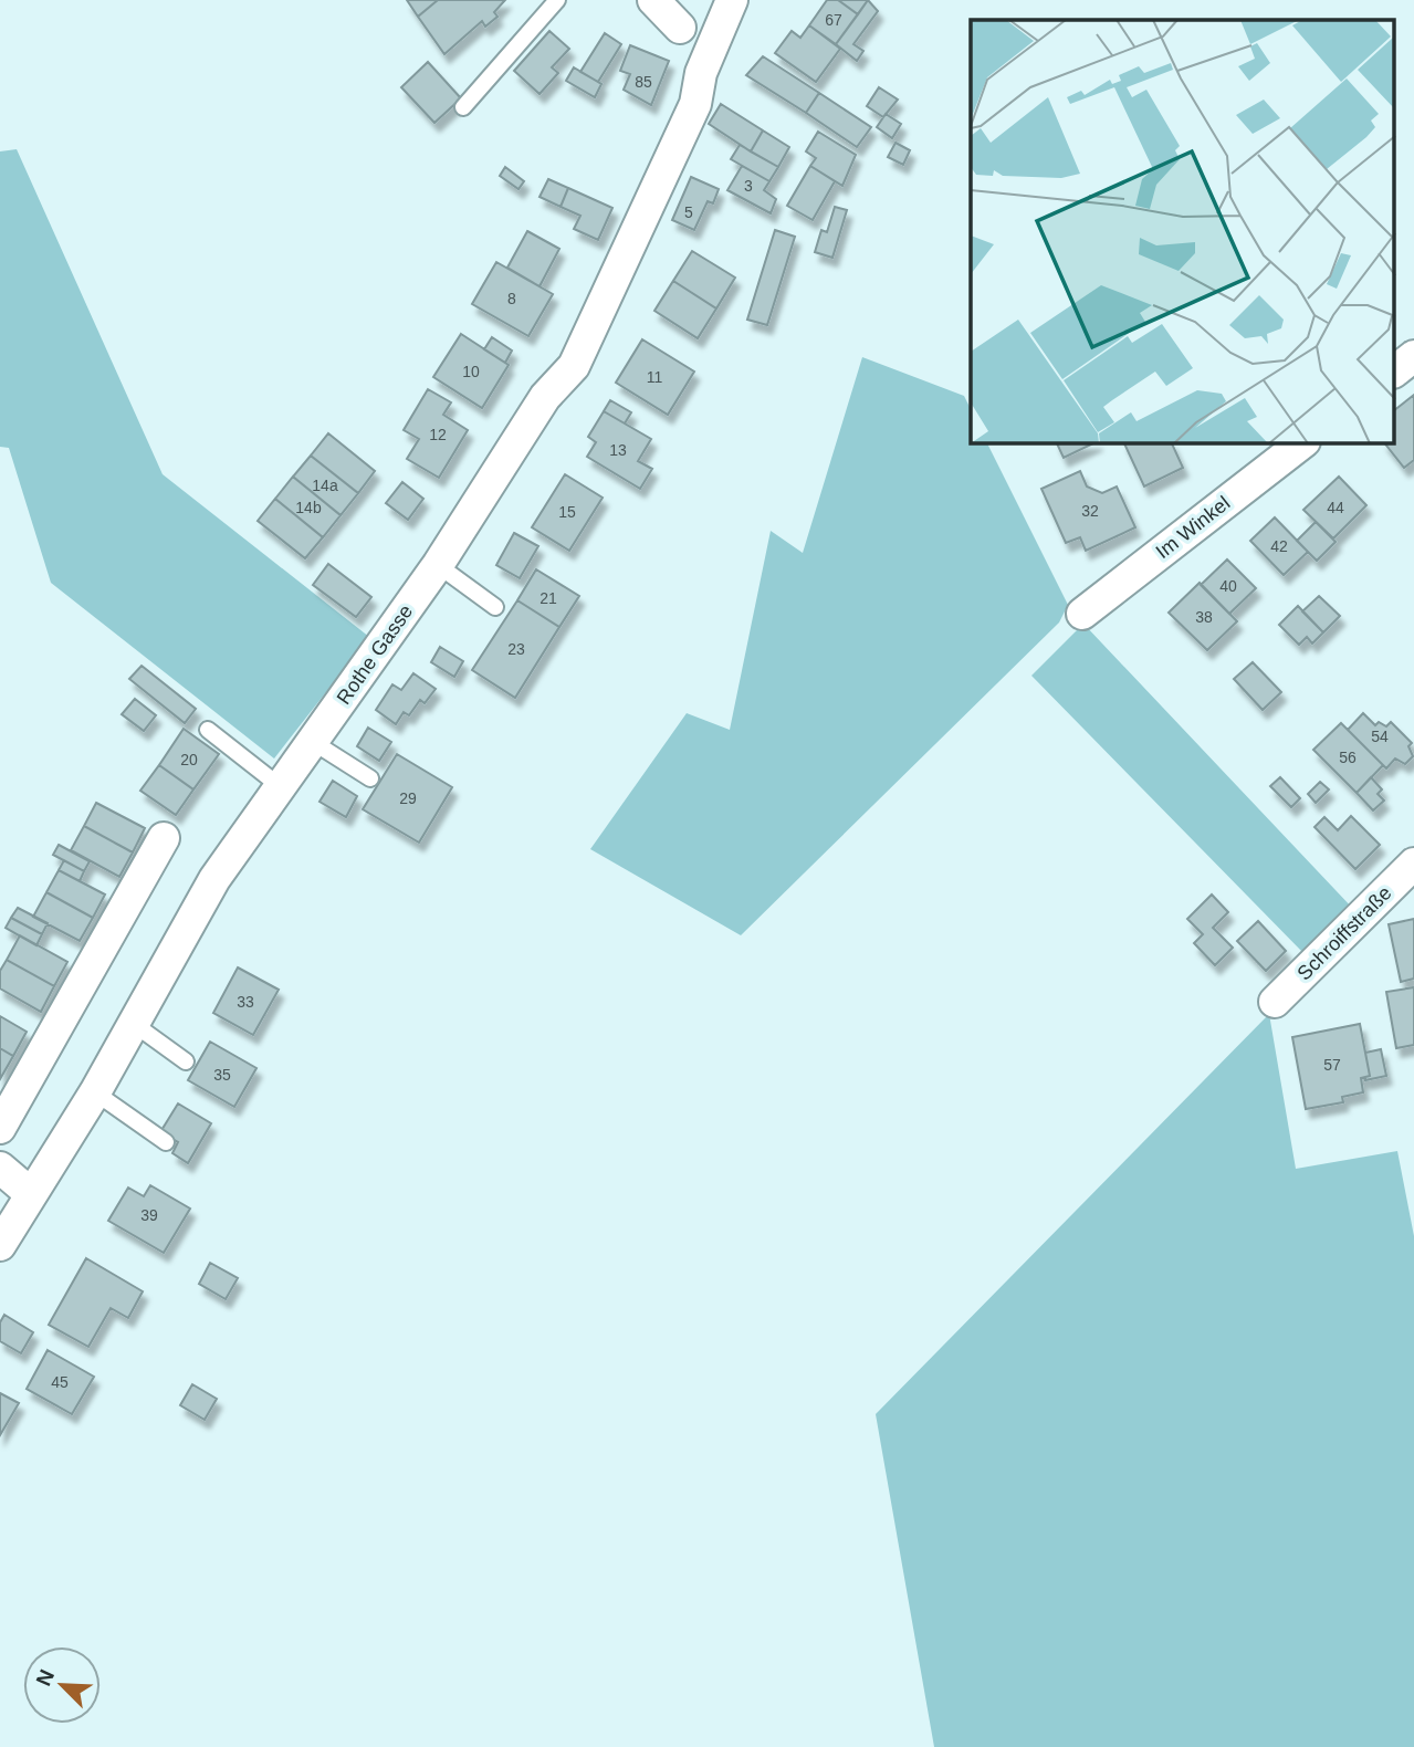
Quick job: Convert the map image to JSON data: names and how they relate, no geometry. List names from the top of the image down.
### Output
{
  "streets": {
    "street": ["Im Winkel", "Rothe Gasse", "Schroiffstraße"]
  },
  "house_numbers": [
    "67",
    "85",
    "3",
    "5",
    "8",
    "10",
    "11",
    "12",
    "13",
    "14a",
    "14b",
    "44",
    "32",
    "15",
    "42",
    "40",
    "21",
    "38",
    "23",
    "54",
    "56",
    "20",
    "29",
    "33",
    "57",
    "35",
    "39",
    "45"
  ],
  "north": "top left"
}
